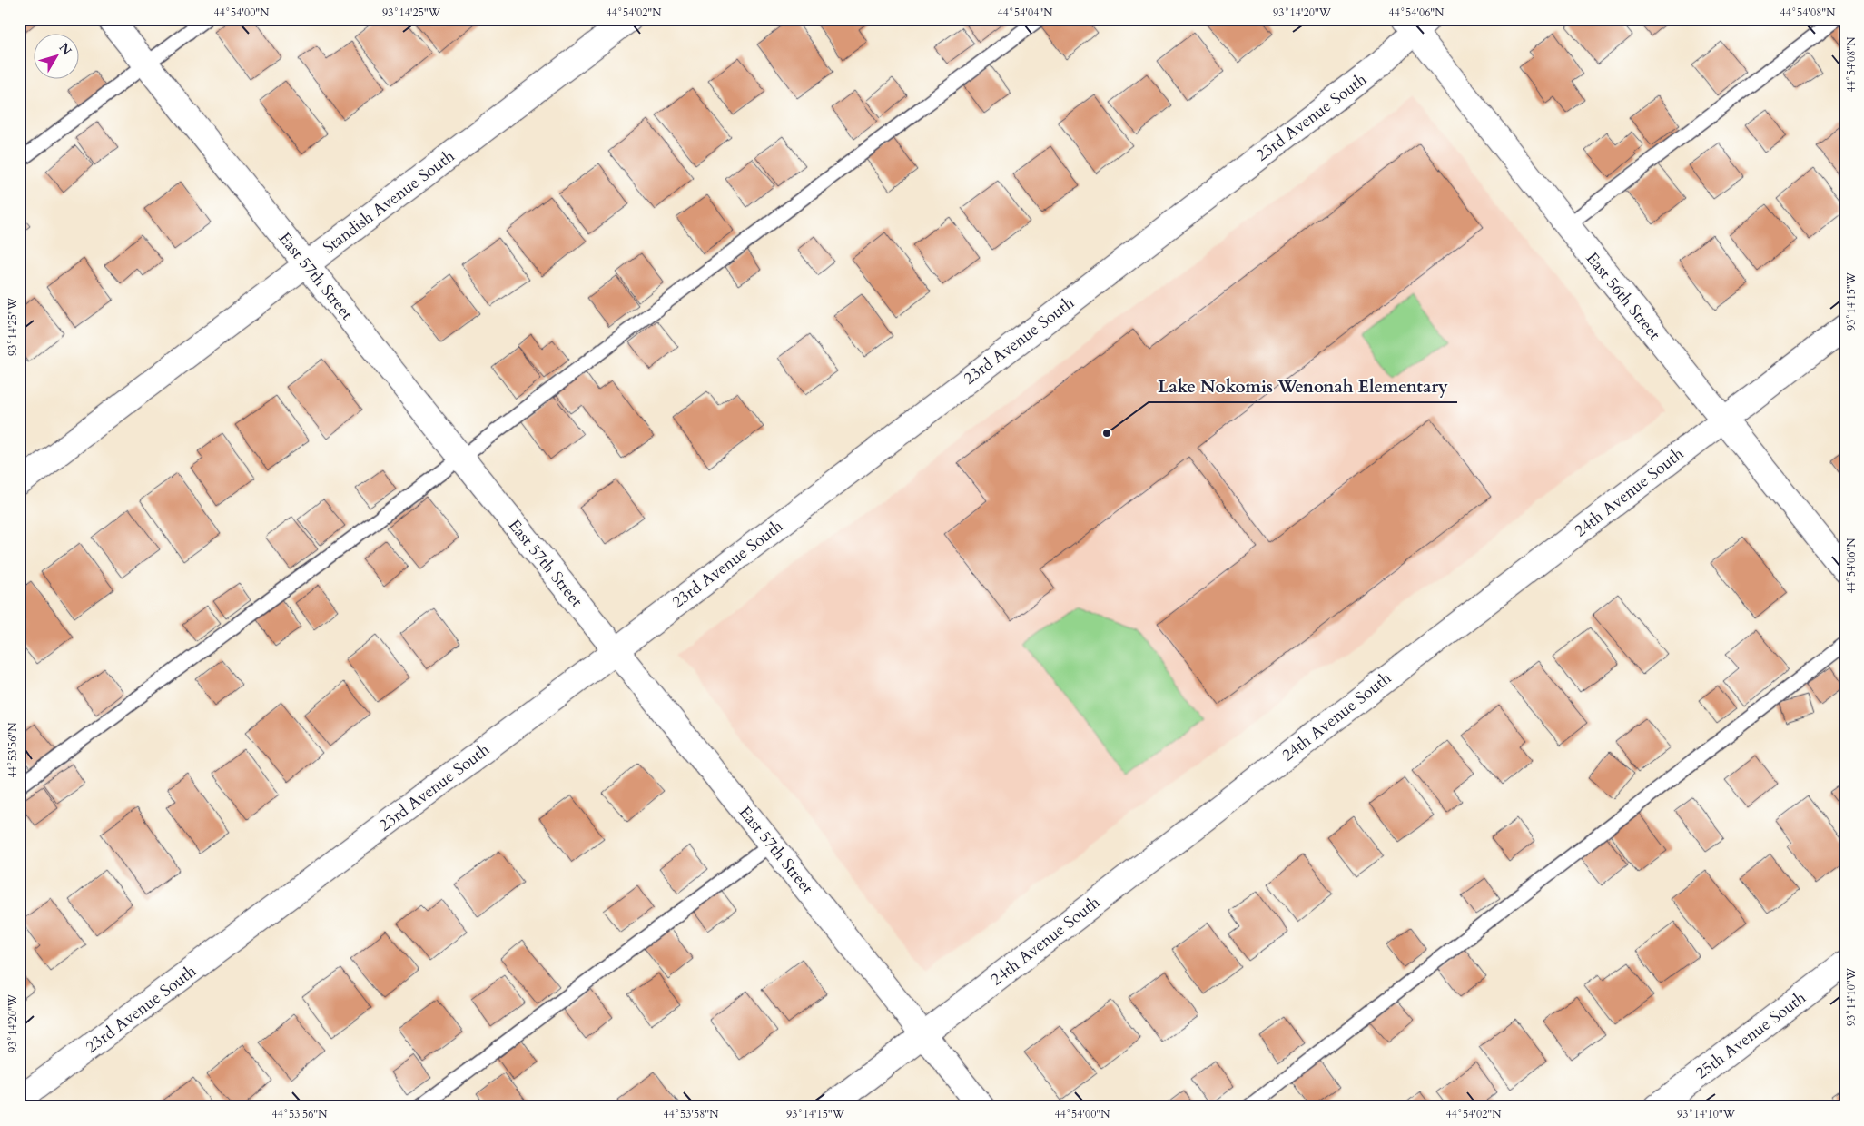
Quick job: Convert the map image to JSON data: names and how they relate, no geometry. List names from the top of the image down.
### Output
{
  "streets": {
    "street": [
      "23rd Avenue South",
      "Standish Avenue South",
      "East 57th Street",
      "East 56th Street",
      "24th Avenue South",
      "25th Avenue South"
    ]
  },
  "crossings": [
    ["23rd Avenue South", "East 57th Street"],
    ["23rd Avenue South", "East 56th Street"],
    ["Standish Avenue South", "East 57th Street"],
    ["East 57th Street", "24th Avenue South"],
    ["East 56th Street", "24th Avenue South"]
  ],
  "places": ["Lake Nokomis Wenonah Elementary"],
  "north": "top right",
  "coordinates": [
    "44°54'00\"N",
    "93°14'25\"W",
    "44°54'02\"N",
    "44°54'04\"N",
    "93°14'20\"W",
    "44°54'06\"N",
    "44°54'08\"N",
    "93°14'15\"W",
    "44°53'56\"N",
    "93°14'10\"W",
    "44°53'58\"N"
  ]
}
